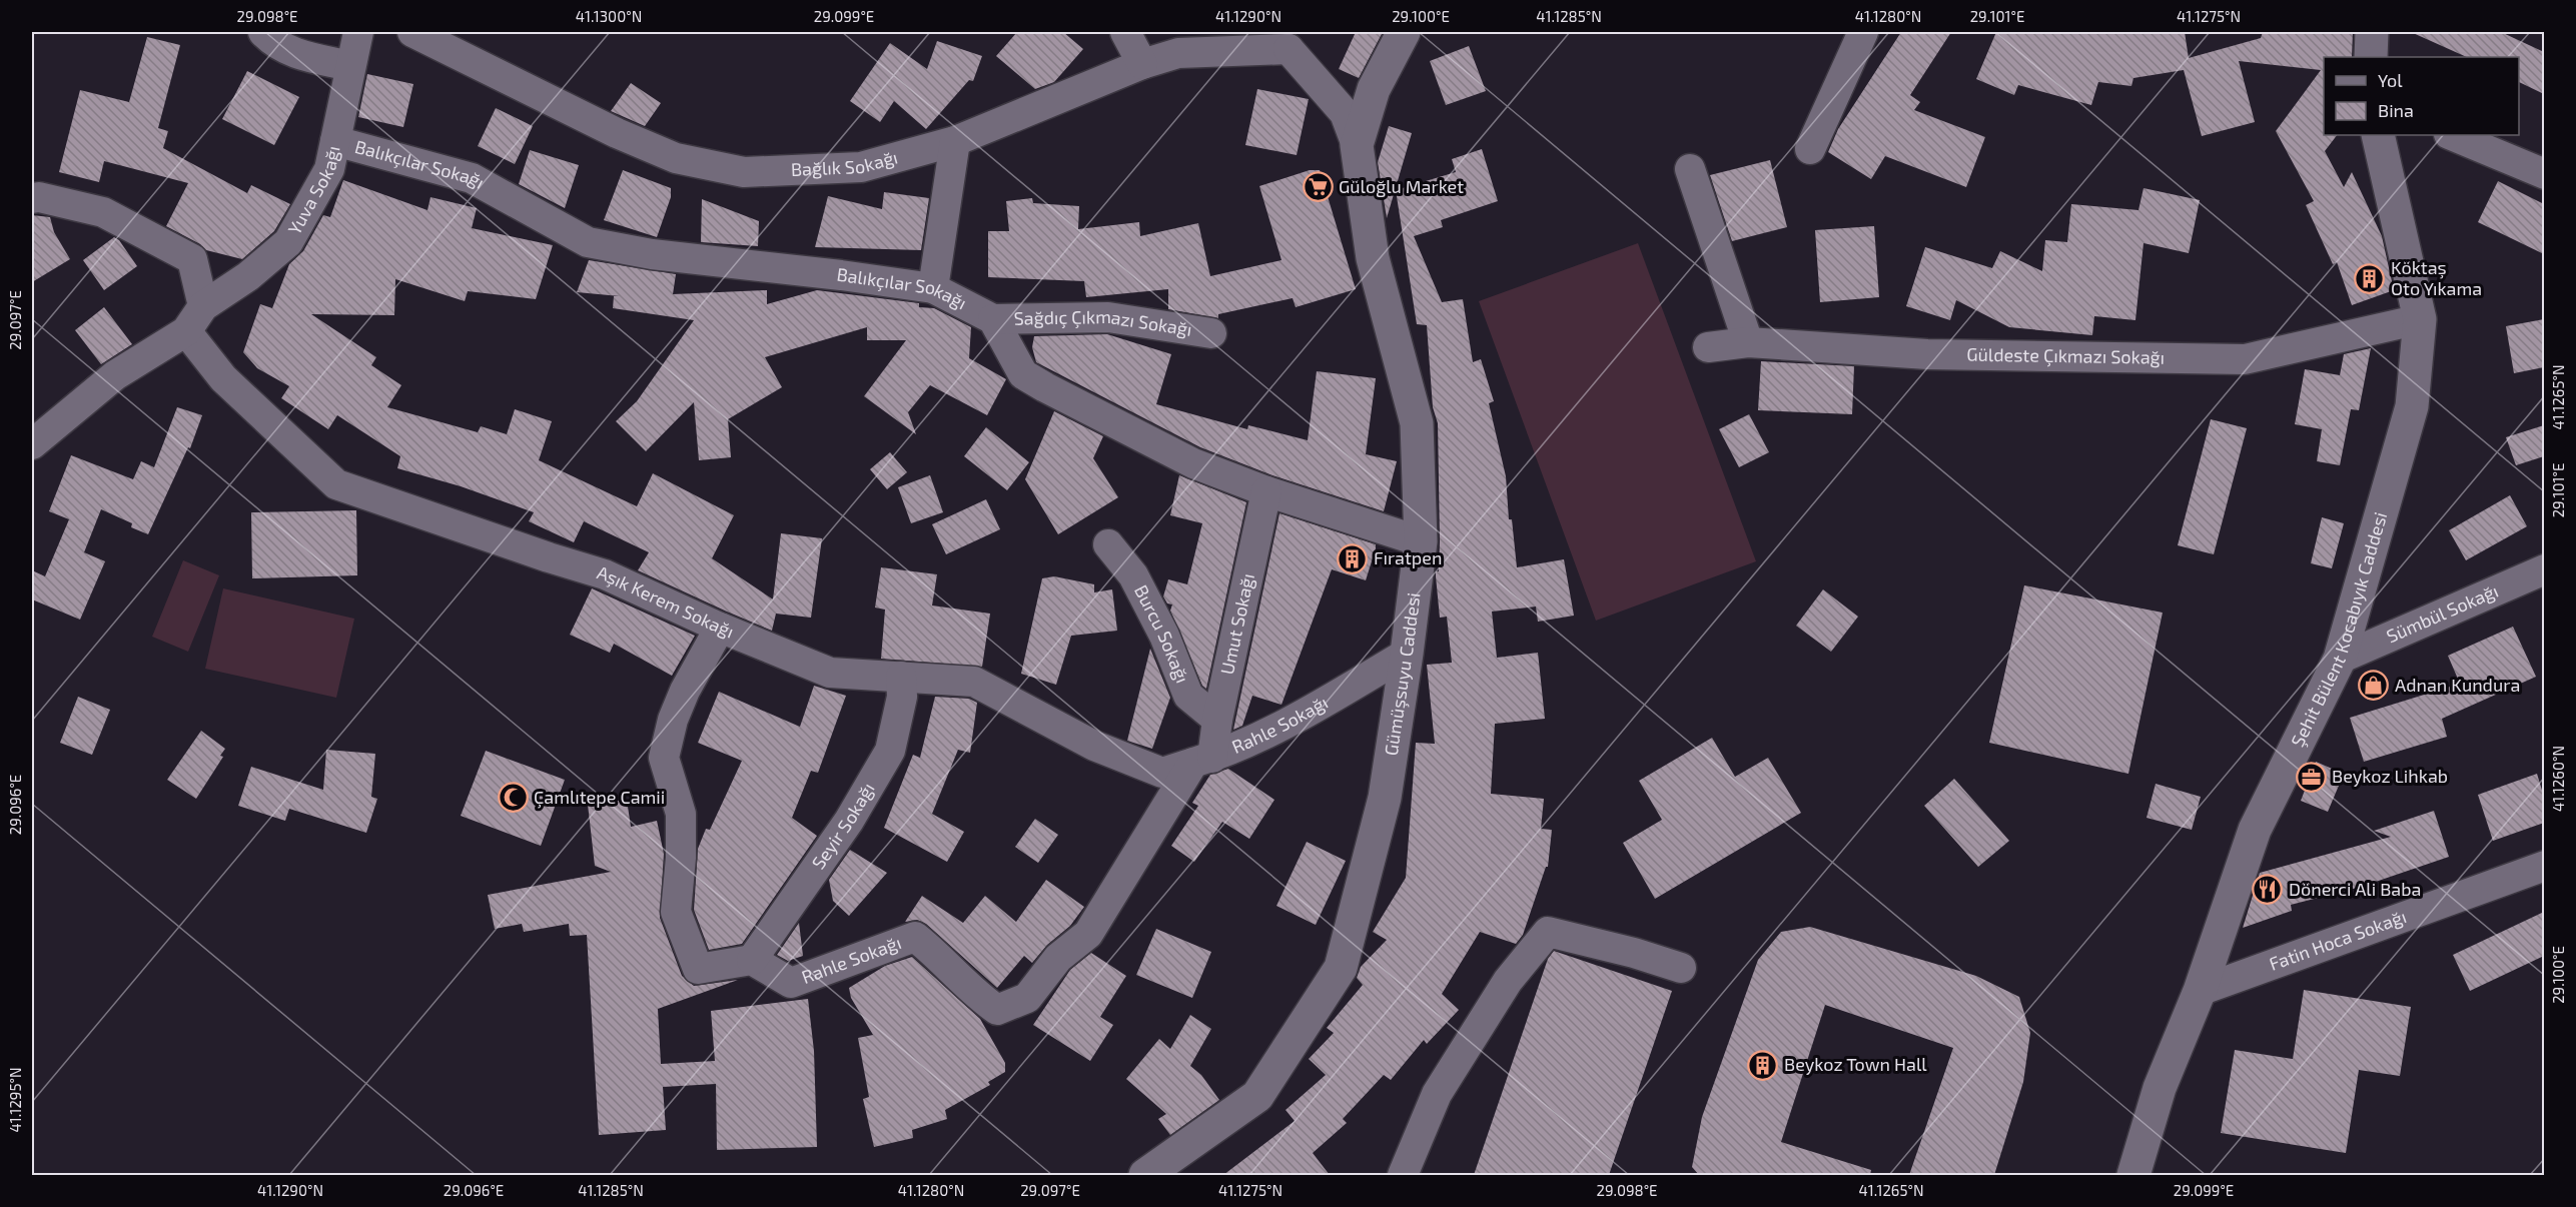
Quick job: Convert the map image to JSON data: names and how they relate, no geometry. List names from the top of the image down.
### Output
{
  "streets": {
    "street": [
      "Bağlık Sokağı",
      "Balıkçılar Sokağı",
      "Yuva Sokağı",
      "Sağdıç Çıkmazı Sokağı",
      "Güldeste Çıkmazı Sokağı",
      "Aşık Kerem Sokağı",
      "Sümbül Sokağı",
      "Umut Sokağı",
      "Şehit Bülent Kocabıyık Caddesi",
      "Burcu Sokağı",
      "Gümüşsuyu Caddesi",
      "Rahle Sokağı",
      "Seyir Sokağı",
      "Fatin Hoca Sokağı"
    ]
  },
  "crossings": [
    ["Balıkçılar Sokağı", "Yuva Sokağı"],
    ["Balıkçılar Sokağı", "Sağdıç Çıkmazı Sokağı"],
    ["Güldeste Çıkmazı Sokağı", "Şehit Bülent Kocabıyık Caddesi"],
    ["Aşık Kerem Sokağı", "Umut Sokağı"],
    ["Aşık Kerem Sokağı", "Rahle Sokağı"],
    ["Aşık Kerem Sokağı", "Seyir Sokağı"],
    ["Sümbül Sokağı", "Şehit Bülent Kocabıyık Caddesi"],
    ["Umut Sokağı", "Burcu Sokağı"],
    ["Umut Sokağı", "Rahle Sokağı"],
    ["Şehit Bülent Kocabıyık Caddesi", "Fatin Hoca Sokağı"],
    ["Gümüşsuyu Caddesi", "Rahle Sokağı"],
    ["Rahle Sokağı", "Seyir Sokağı"]
  ],
  "places": {
    "supermarket": ["Güloğlu Market"],
    "building": ["Köktaş Oto Yıkama", "Fıratpen", "Beykoz Town Hall"],
    "shop": ["Adnan Kundura"],
    "office": ["Beykoz Lihkab"],
    "mosque": ["Çamlıtepe Camii"],
    "restaurant": ["Dönerci Ali Baba"]
  },
  "legend": ["Yol", "Bina"],
  "coordinates": [
    "29.098°E",
    "41.1300°N",
    "29.099°E",
    "41.1290°N",
    "29.100°E",
    "41.1285°N",
    "41.1280°N",
    "29.101°E",
    "41.1275°N",
    "29.097°E",
    "41.1265°N",
    "41.1260°N",
    "29.096°E",
    "41.1295°N"
  ]
}
